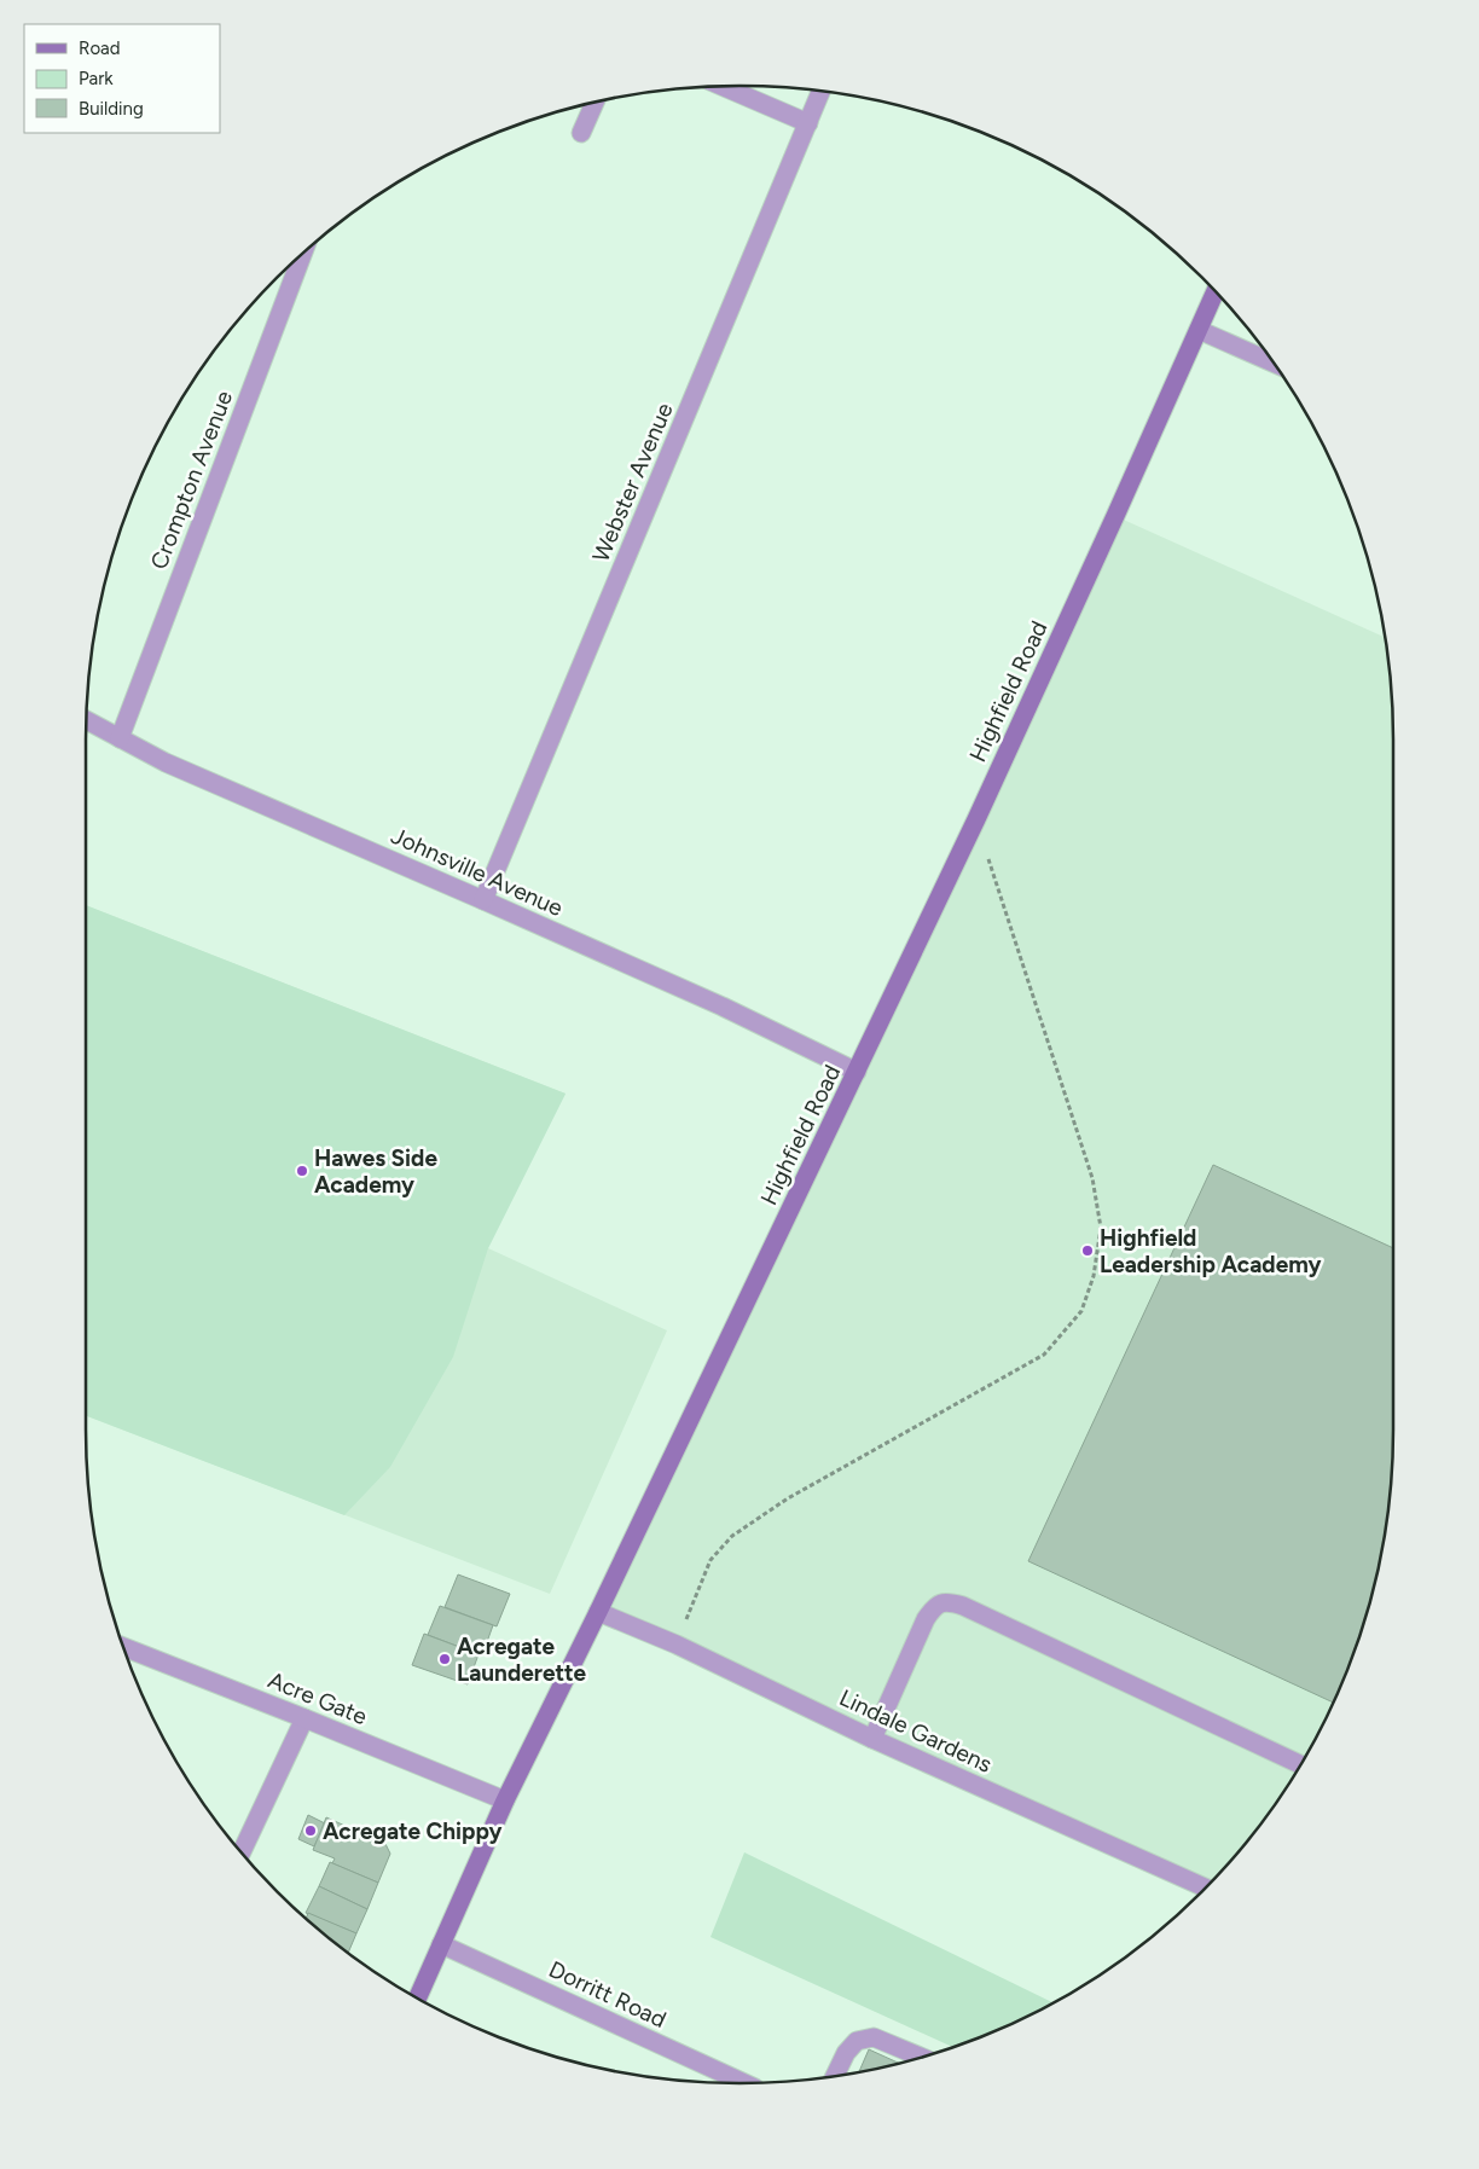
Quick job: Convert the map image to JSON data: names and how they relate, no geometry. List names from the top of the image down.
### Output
{
  "streets": {
    "street": [
      "Crompton Avenue",
      "Webster Avenue",
      "Highfield Road",
      "Johnsville Avenue",
      "Acre Gate",
      "Lindale Gardens",
      "Dorritt Road"
    ]
  },
  "crossings": [
    ["Crompton Avenue", "Johnsville Avenue"],
    ["Webster Avenue", "Johnsville Avenue"],
    ["Highfield Road", "Johnsville Avenue"],
    ["Highfield Road", "Acre Gate"],
    ["Highfield Road", "Lindale Gardens"],
    ["Highfield Road", "Dorritt Road"]
  ],
  "places": [
    "Hawes Side Academy",
    "Highfield Leadership Academy",
    "Acregate Launderette",
    "Acregate Chippy"
  ],
  "legend": ["Road", "Park", "Building"]
}
